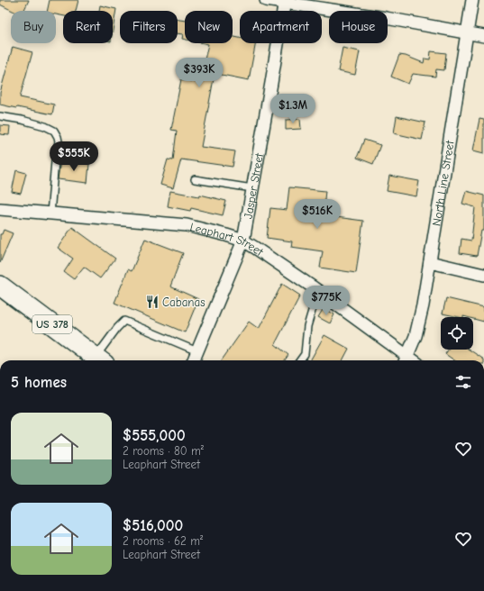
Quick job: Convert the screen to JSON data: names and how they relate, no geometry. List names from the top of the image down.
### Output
{
  "streets": {
    "main road": ["US 378"],
    "street": ["North Line Street", "Jasper Street", "Leaphart Street"]
  },
  "crossings": [
    ["North Line Street", "Leaphart Street"],
    ["Jasper Street", "Leaphart Street"]
  ],
  "places": {
    "restaurant": ["Cabanas"]
  },
  "page": {
    "chip": [
      "Buy",
      "Rent",
      "Filters",
      "New",
      "Apartment",
      "House"
    ],
    "price": [
      "$393K",
      "$1.3M",
      "$555K",
      "$516K",
      "$775K"
    ],
    "heading": "5 homes",
    "list": [
      {
        "name": "$555,000",
        "note": "2 rooms · 80 m² · Leaphart Street"
      },
      {
        "name": "$516,000",
        "note": "2 rooms · 62 m² · Leaphart Street"
      }
    ]
  }
}
